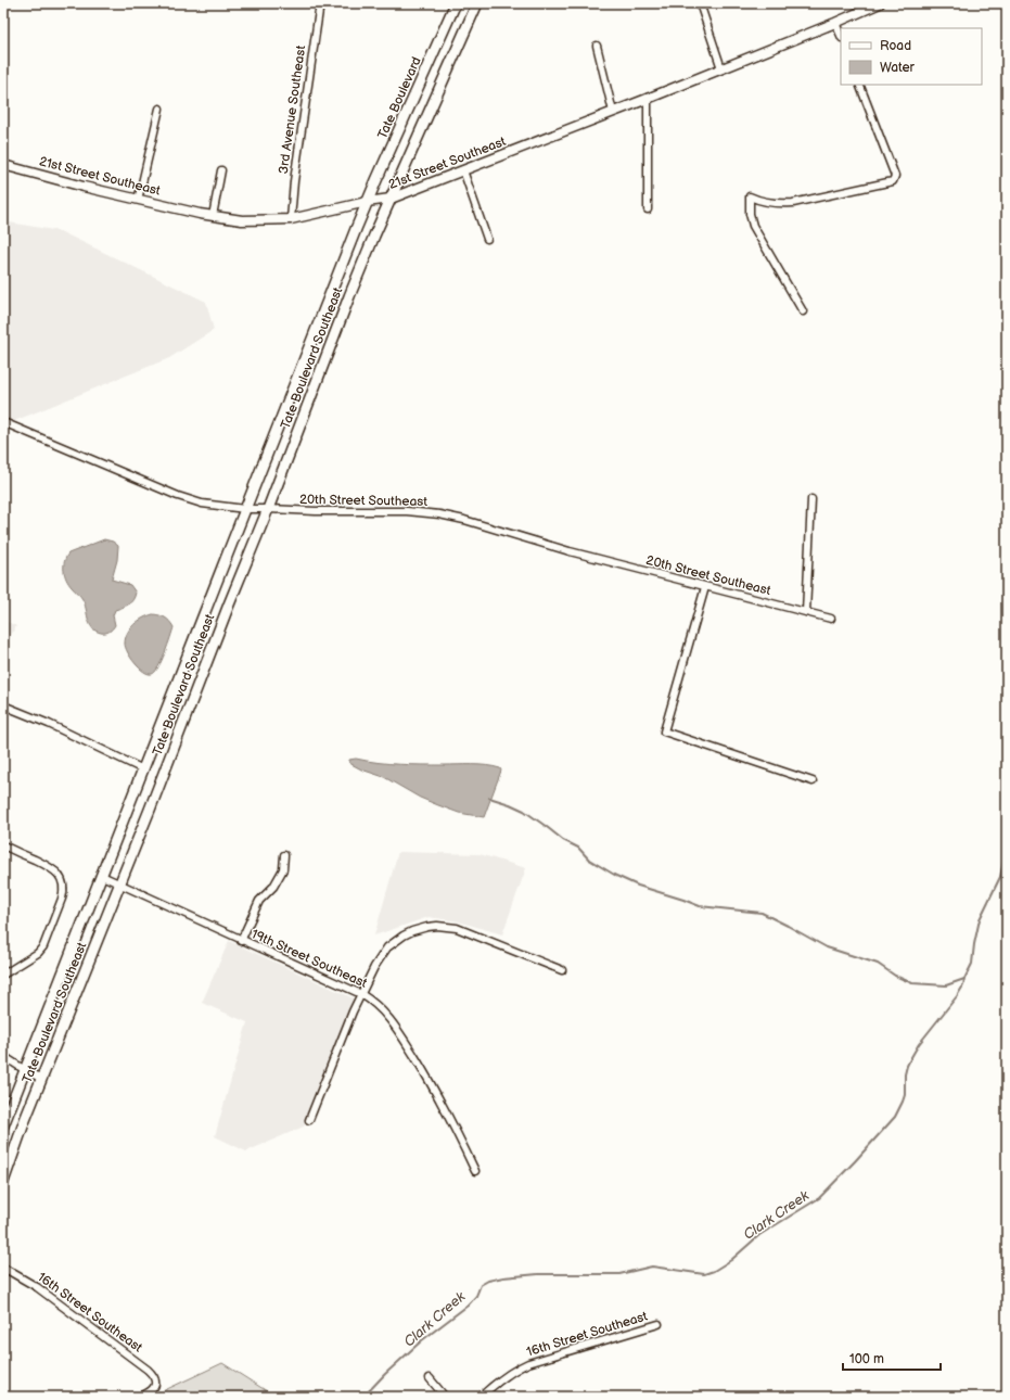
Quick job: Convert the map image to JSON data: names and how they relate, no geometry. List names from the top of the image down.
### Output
{
  "streets": {
    "main road": ["Tate Boulevard", "Tate Boulevard Southeast"],
    "street": [
      "3rd Avenue Southeast",
      "21st Street Southeast",
      "20th Street Southeast",
      "19th Street Southeast",
      "16th Street Southeast"
    ]
  },
  "crossings": [
    ["Tate Boulevard", "21st Street Southeast"],
    ["Tate Boulevard", "Tate Boulevard Southeast"],
    ["3rd Avenue Southeast", "21st Street Southeast"],
    ["21st Street Southeast", "Tate Boulevard Southeast"],
    ["Tate Boulevard Southeast", "20th Street Southeast"],
    ["Tate Boulevard Southeast", "19th Street Southeast"]
  ],
  "water": ["Clark Creek"],
  "legend": ["Road", "Water"],
  "scale_bar": "100 m"
}
